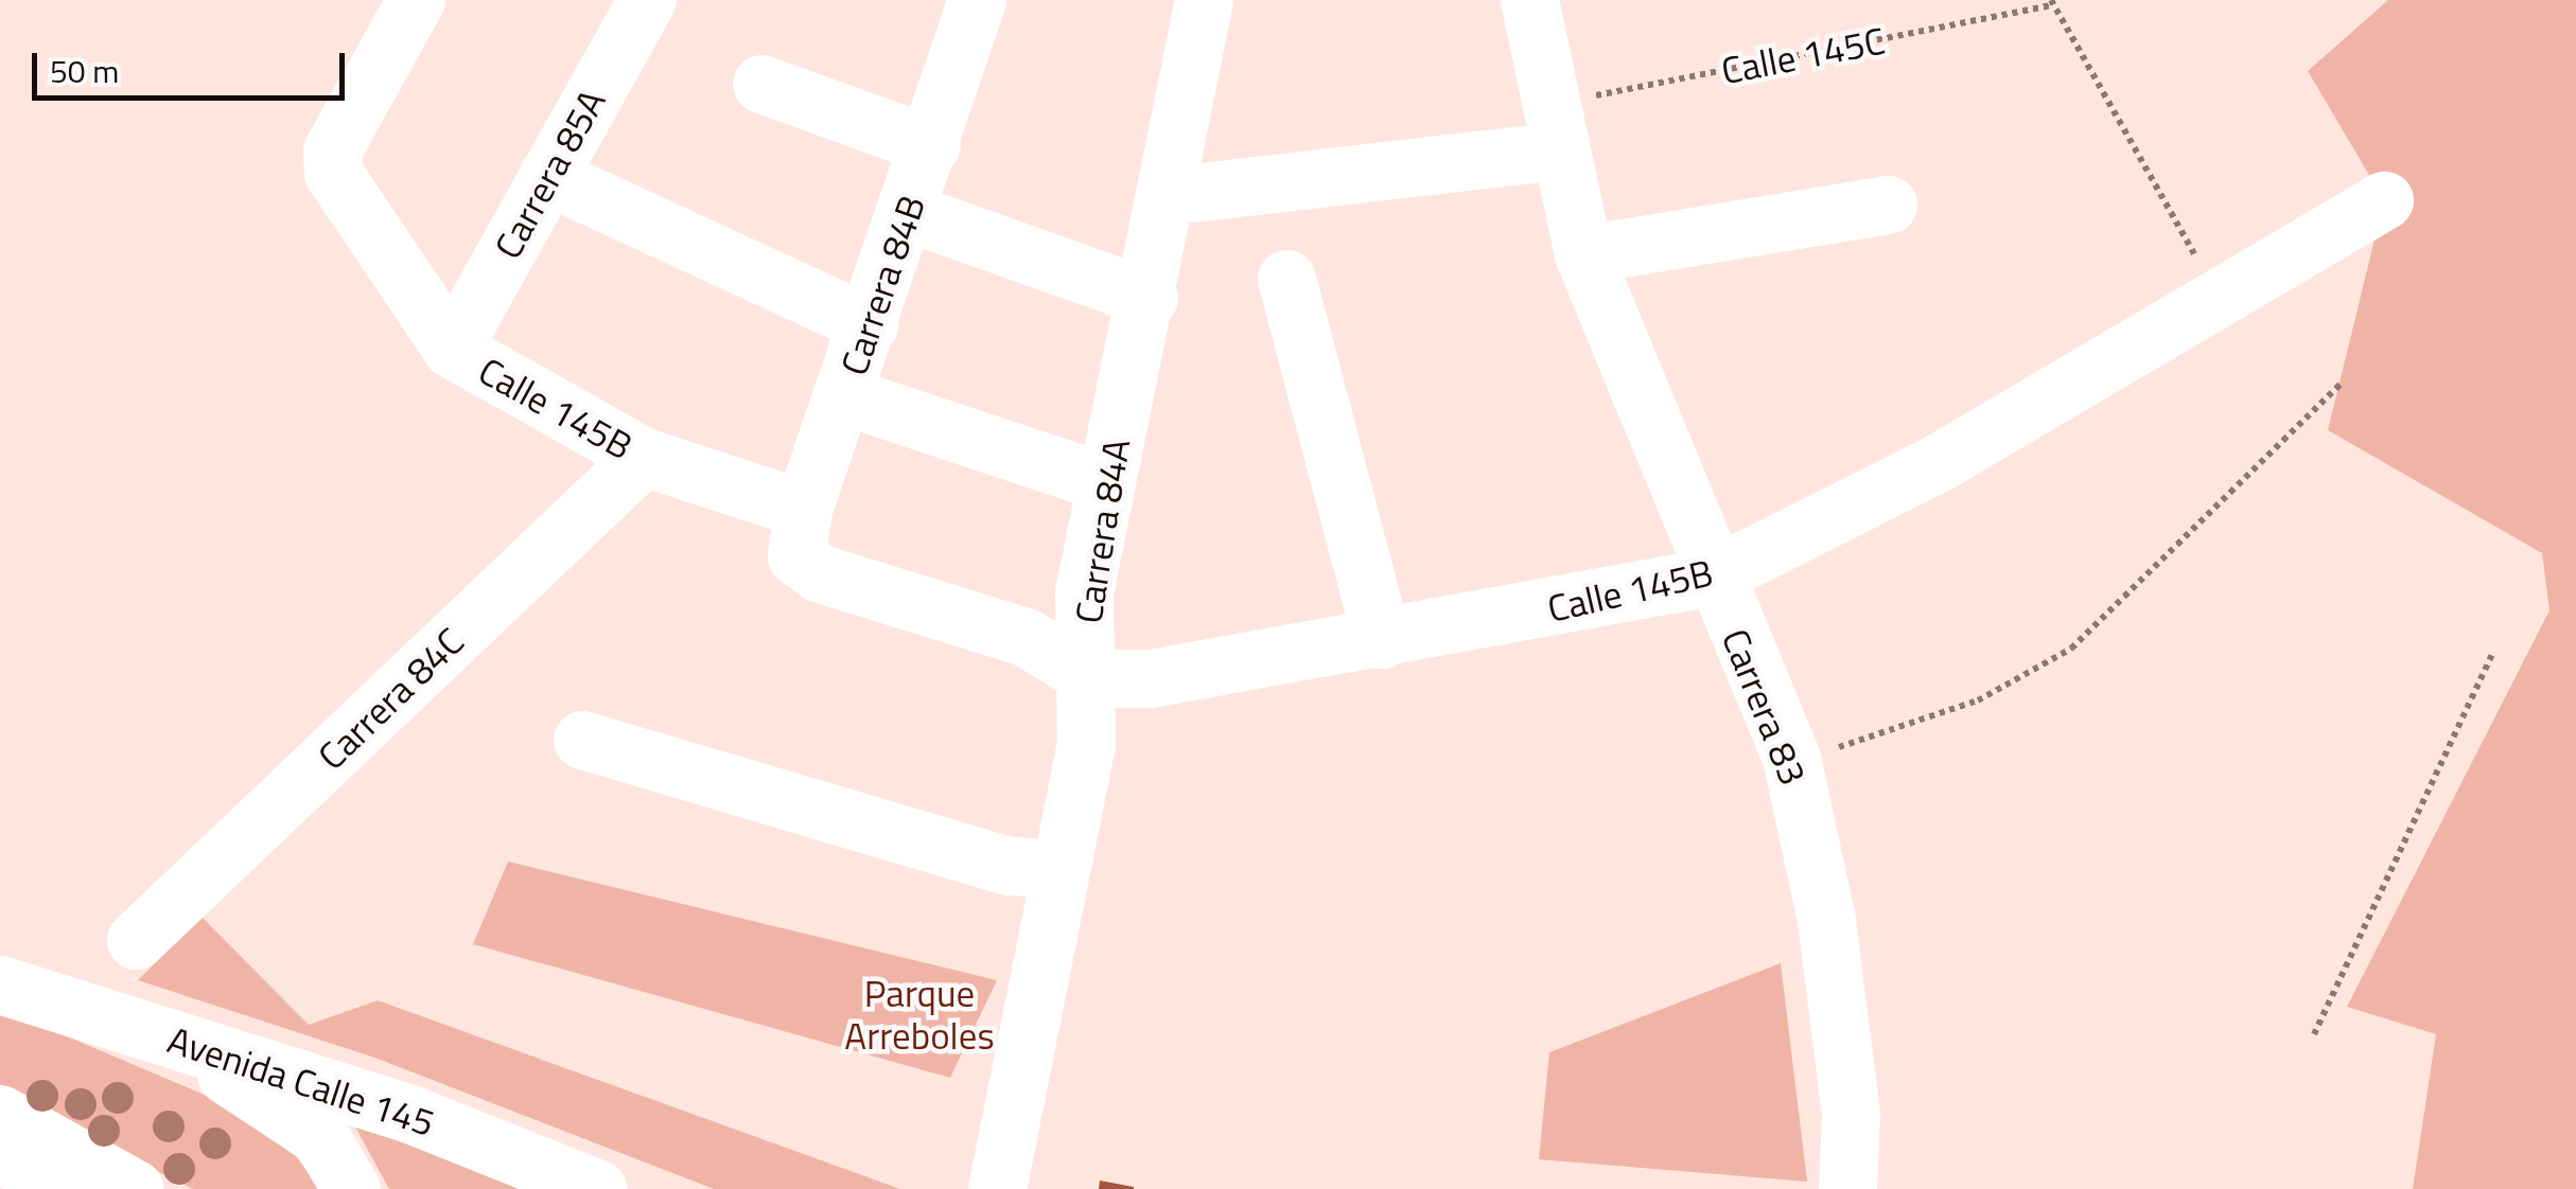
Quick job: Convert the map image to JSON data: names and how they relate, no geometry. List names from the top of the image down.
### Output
{
  "streets": {
    "street": [
      "Carrera 85A",
      "Carrera 84B",
      "Calle 145B",
      "Carrera 84A",
      "Carrera 84C",
      "Carrera 83",
      "Avenida Calle 145"
    ],
    "path": ["Calle 145C"]
  },
  "crossings": [
    ["Calle 145C", "Carrera 83"],
    ["Carrera 85A", "Calle 145B"],
    ["Carrera 84B", "Calle 145B"],
    ["Calle 145B", "Carrera 84A"],
    ["Calle 145B", "Carrera 84C"],
    ["Calle 145B", "Carrera 83"]
  ],
  "parks": ["Parque Arreboles"],
  "scale_bar": "50 m"
}
